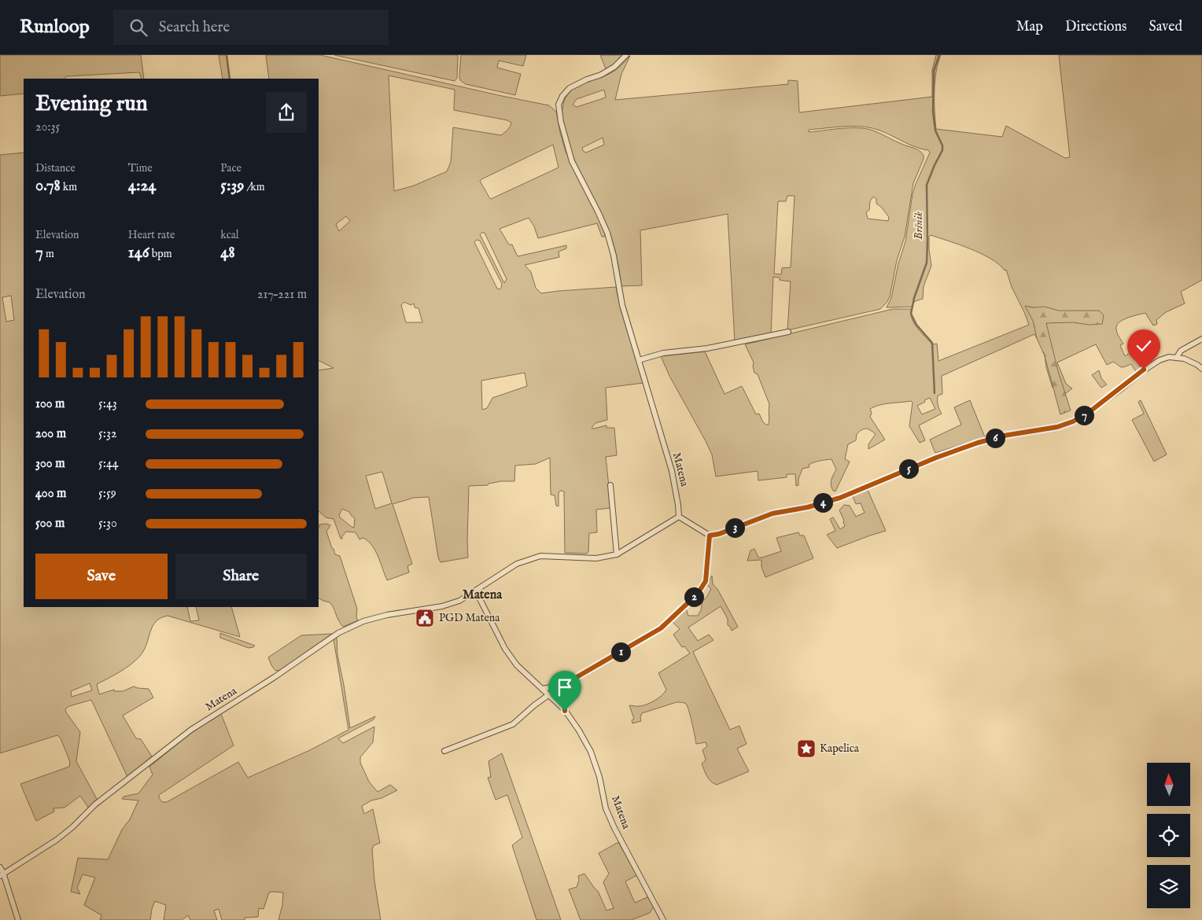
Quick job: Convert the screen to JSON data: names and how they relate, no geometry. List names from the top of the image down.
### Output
{
  "streets": {
    "street": ["Matena"]
  },
  "districts": ["Matena"],
  "water": ["Bršnik"],
  "places": {
    "public building": ["PGD Matena"],
    "place": ["Kapelica"]
  },
  "north": "top",
  "page": {
    "header": "Runloop",
    "search": "Search here",
    "nav": ["Map", "Directions", "Saved"],
    "heading": ["Evening run", "20:35"],
    "stats": [
      ["Distance", "0.78 km"],
      ["Time", "4:24"],
      ["Pace", "5:39 /km"],
      ["Elevation", "7 m"],
      ["Heart rate", "146 bpm"],
      ["kcal", "48"]
    ],
    "chart": ["Elevation", "217–221 m"],
    "list": [
      {
        "name": "100 m",
        "note": "5:43"
      },
      {
        "name": "200 m",
        "note": "5:32"
      },
      {
        "name": "300 m",
        "note": "5:44"
      },
      {
        "name": "400 m",
        "note": "5:59"
      },
      {
        "name": "500 m",
        "note": "5:30"
      }
    ],
    "pins": [
      "7",
      "6",
      "5",
      "4",
      "3",
      "2",
      "1"
    ],
    "buttons": ["Save", "Share"]
  }
}
